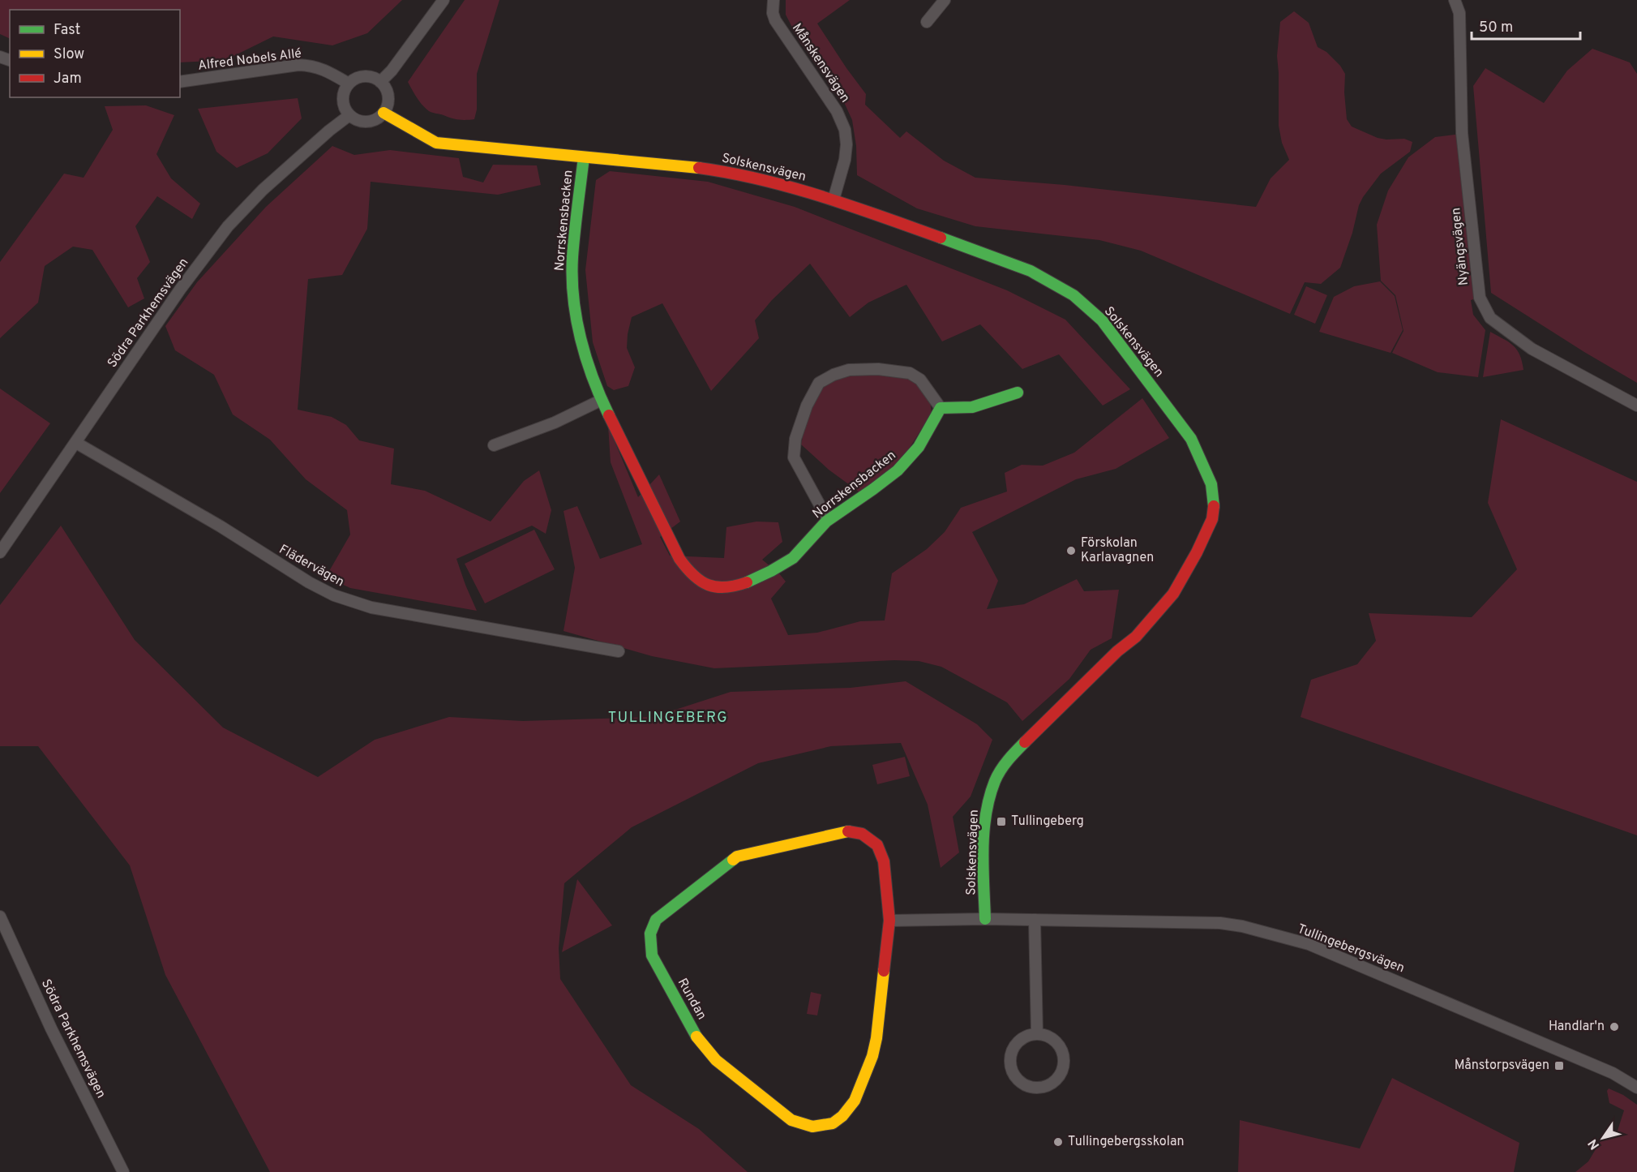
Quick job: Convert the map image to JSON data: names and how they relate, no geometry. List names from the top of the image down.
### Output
{
  "streets": {
    "street": [
      "Alfred Nobels Allé",
      "Månskensvägen",
      "Solskensvägen",
      "Norrskensbacken",
      "Nyängsvägen",
      "Södra Parkhemsvägen",
      "Flädervägen",
      "Tullingebergsvägen",
      "Rundan"
    ]
  },
  "crossings": [
    ["Alfred Nobels Allé", "Solskensvägen"],
    ["Alfred Nobels Allé", "Södra Parkhemsvägen"],
    ["Månskensvägen", "Solskensvägen"],
    ["Solskensvägen", "Norrskensbacken"],
    ["Solskensvägen", "Södra Parkhemsvägen"],
    ["Solskensvägen", "Tullingebergsvägen"],
    ["Södra Parkhemsvägen", "Flädervägen"],
    ["Tullingebergsvägen", "Rundan"]
  ],
  "districts": ["TULLINGEBERG"],
  "places": {
    "other": ["Förskolan Karlavagnen", "Handlar'n", "Tullingebergsskolan"],
    "transit": ["Tullingeberg", "Månstorpsvägen"]
  },
  "legend": ["Fast", "Slow", "Jam"],
  "scale_bar": "50 m",
  "north": "bottom left"
}
